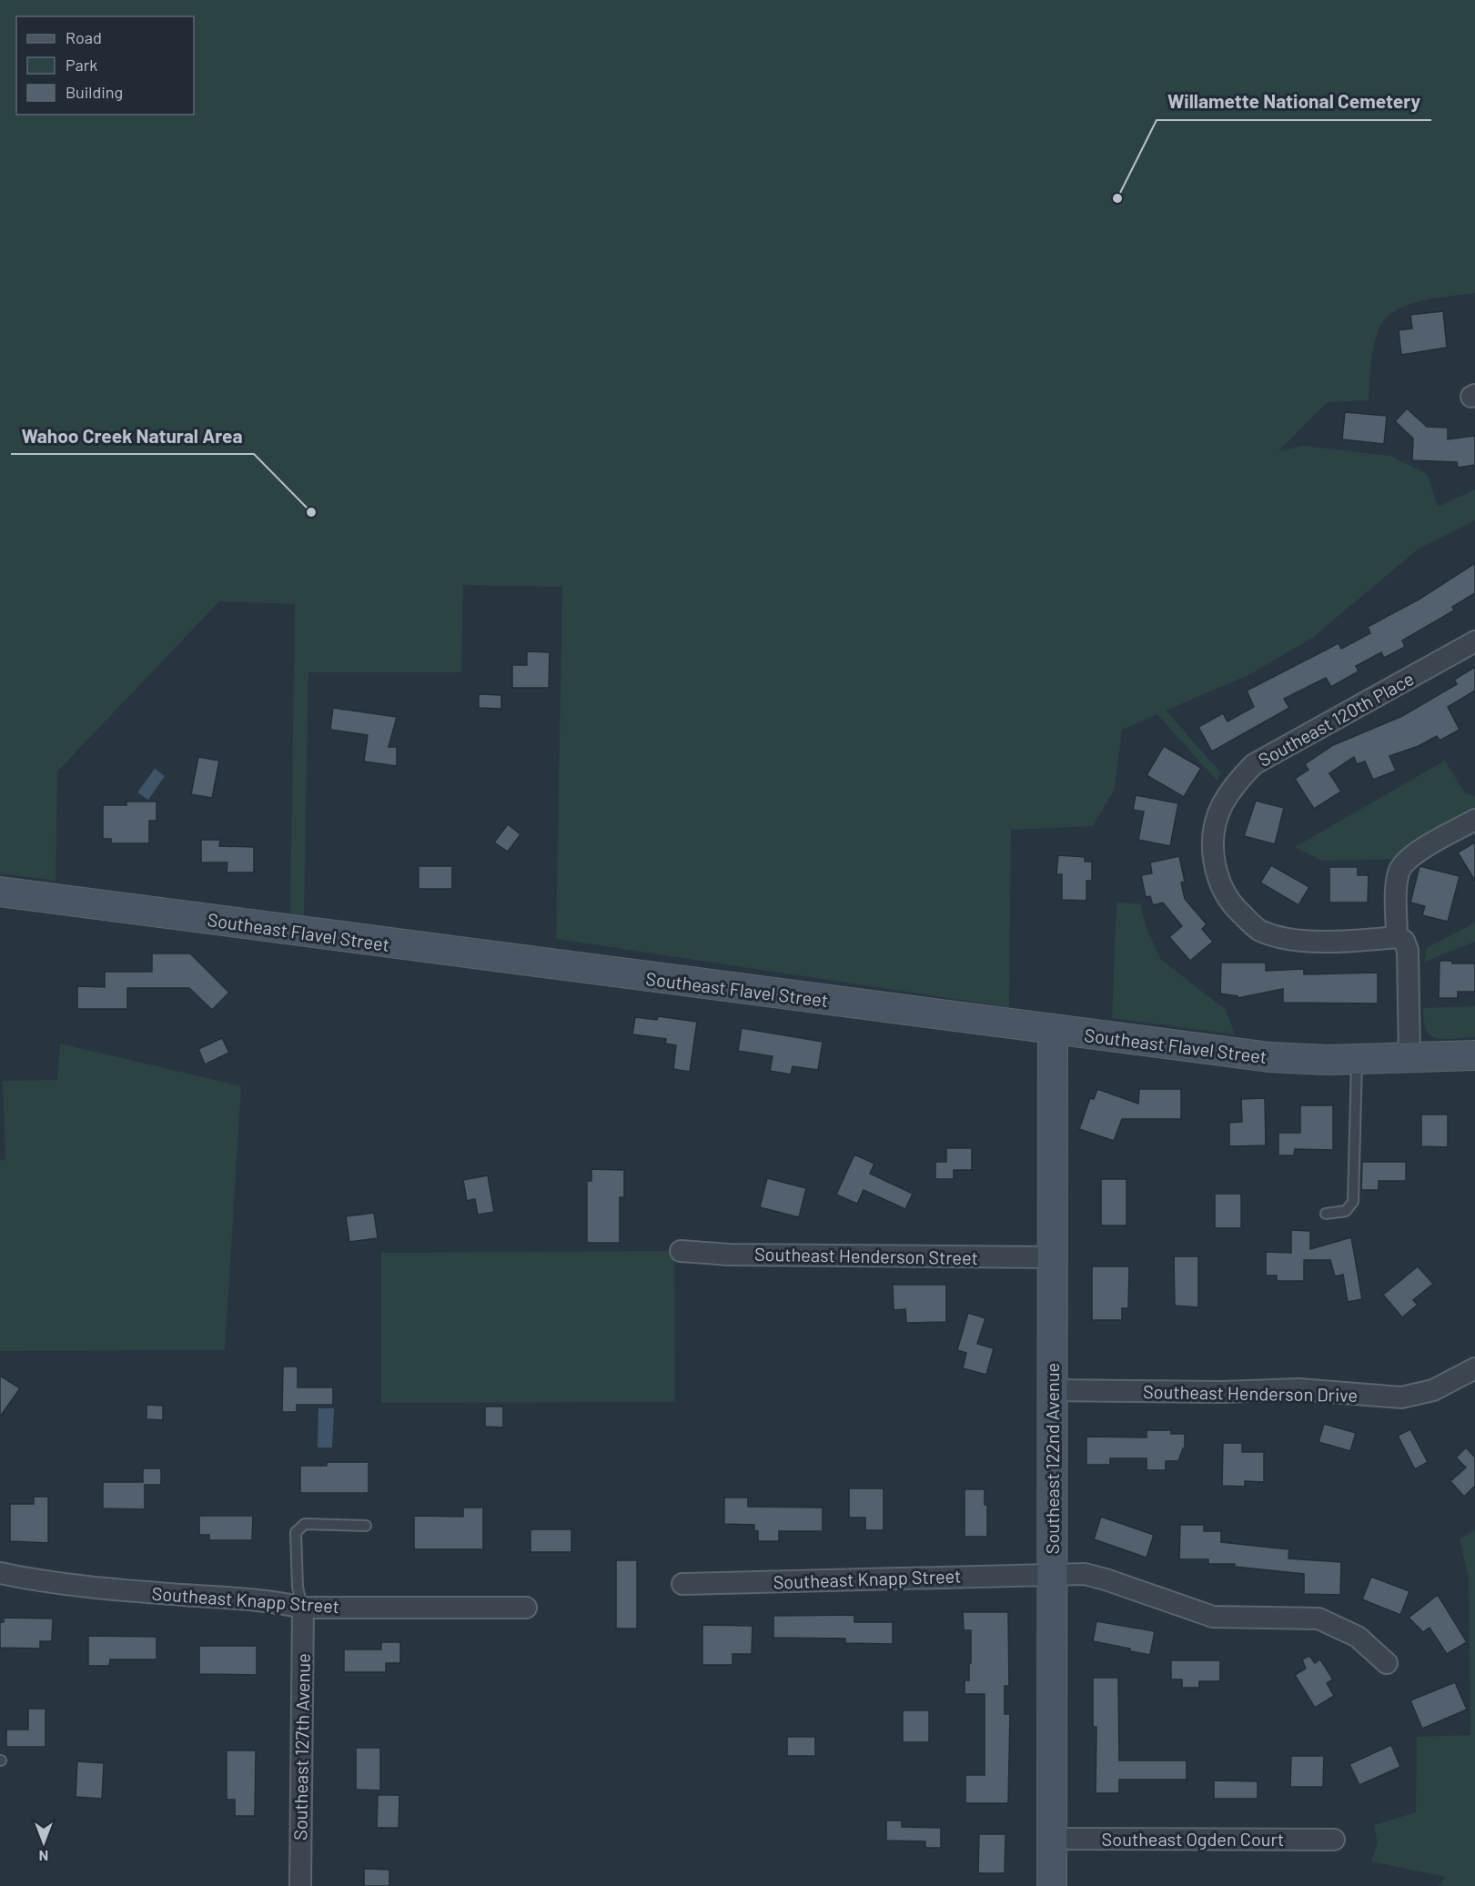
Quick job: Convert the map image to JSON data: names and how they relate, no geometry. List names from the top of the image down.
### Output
{
  "streets": {
    "street": [
      "Southeast 120th Place",
      "Southeast Flavel Street",
      "Southeast Henderson Street",
      "Southeast Henderson Drive",
      "Southeast 122nd Avenue",
      "Southeast Knapp Street",
      "Southeast 127th Avenue",
      "Southeast Ogden Court"
    ]
  },
  "crossings": [
    ["Southeast Flavel Street", "Southeast 122nd Avenue"],
    ["Southeast Henderson Street", "Southeast 122nd Avenue"],
    ["Southeast Henderson Drive", "Southeast 122nd Avenue"],
    ["Southeast 122nd Avenue", "Southeast Knapp Street"],
    ["Southeast 122nd Avenue", "Southeast Ogden Court"],
    ["Southeast Knapp Street", "Southeast 127th Avenue"]
  ],
  "places": ["Willamette National Cemetery", "Wahoo Creek Natural Area"],
  "legend": ["Road", "Park", "Building"],
  "north": "bottom"
}
